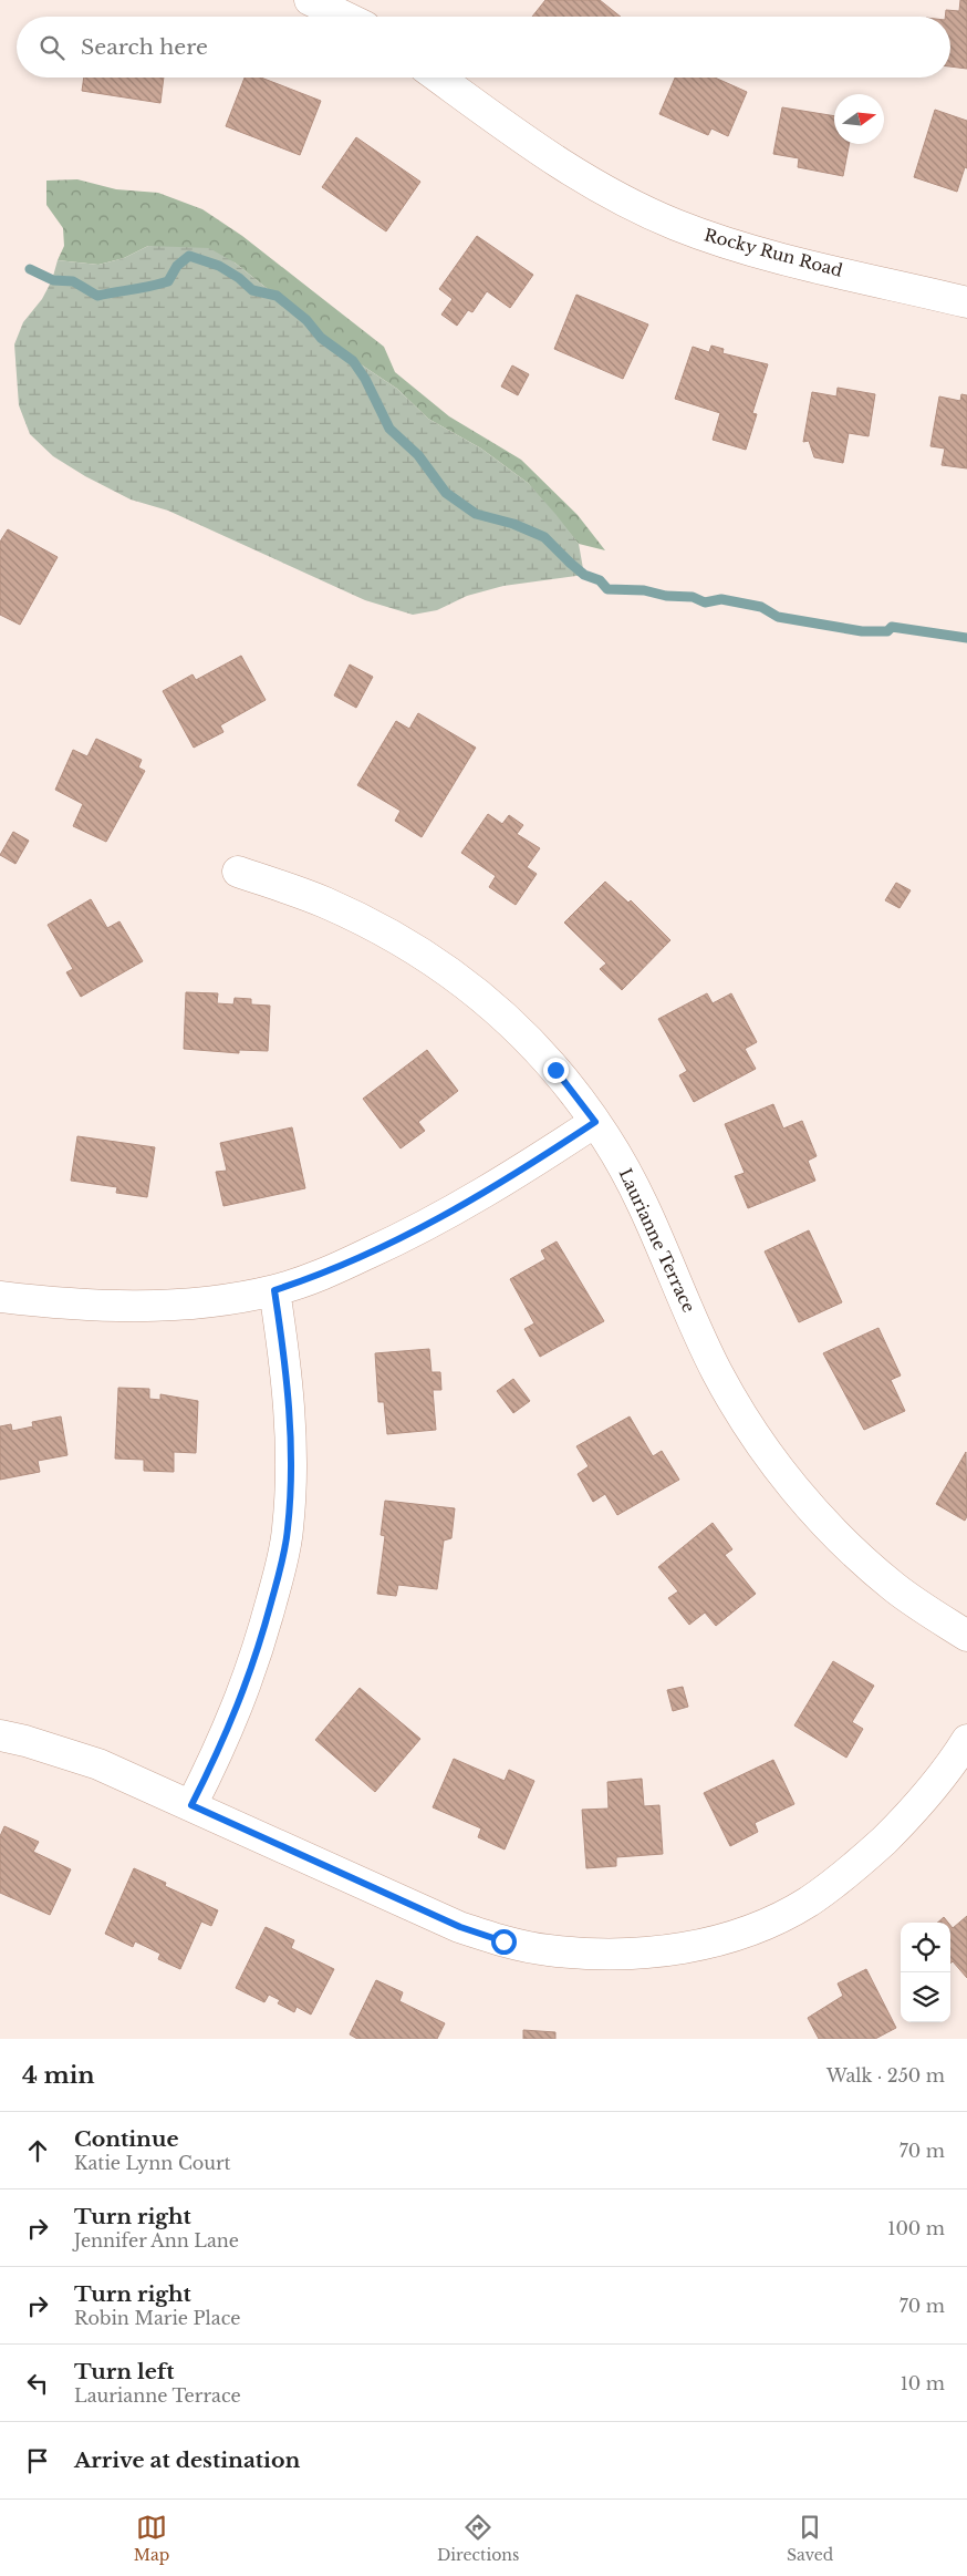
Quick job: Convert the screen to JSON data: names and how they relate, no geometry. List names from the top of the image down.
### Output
{
  "streets": {
    "street": ["Rocky Run Road", "Laurianne Terrace"]
  },
  "north": "right",
  "page": {
    "search": "Search here",
    "heading": ["4 min", "Walk · 250 m"],
    "list": [
      ["Continue", "Katie Lynn Court", "70 m"],
      ["Turn right", "Jennifer Ann Lane", "100 m"],
      ["Turn right", "Robin Marie Place", "70 m"],
      ["Turn left", "Laurianne Terrace", "10 m"],
      "Arrive at destination"
    ],
    "nav": ["Map", "Directions", "Saved"]
  }
}
